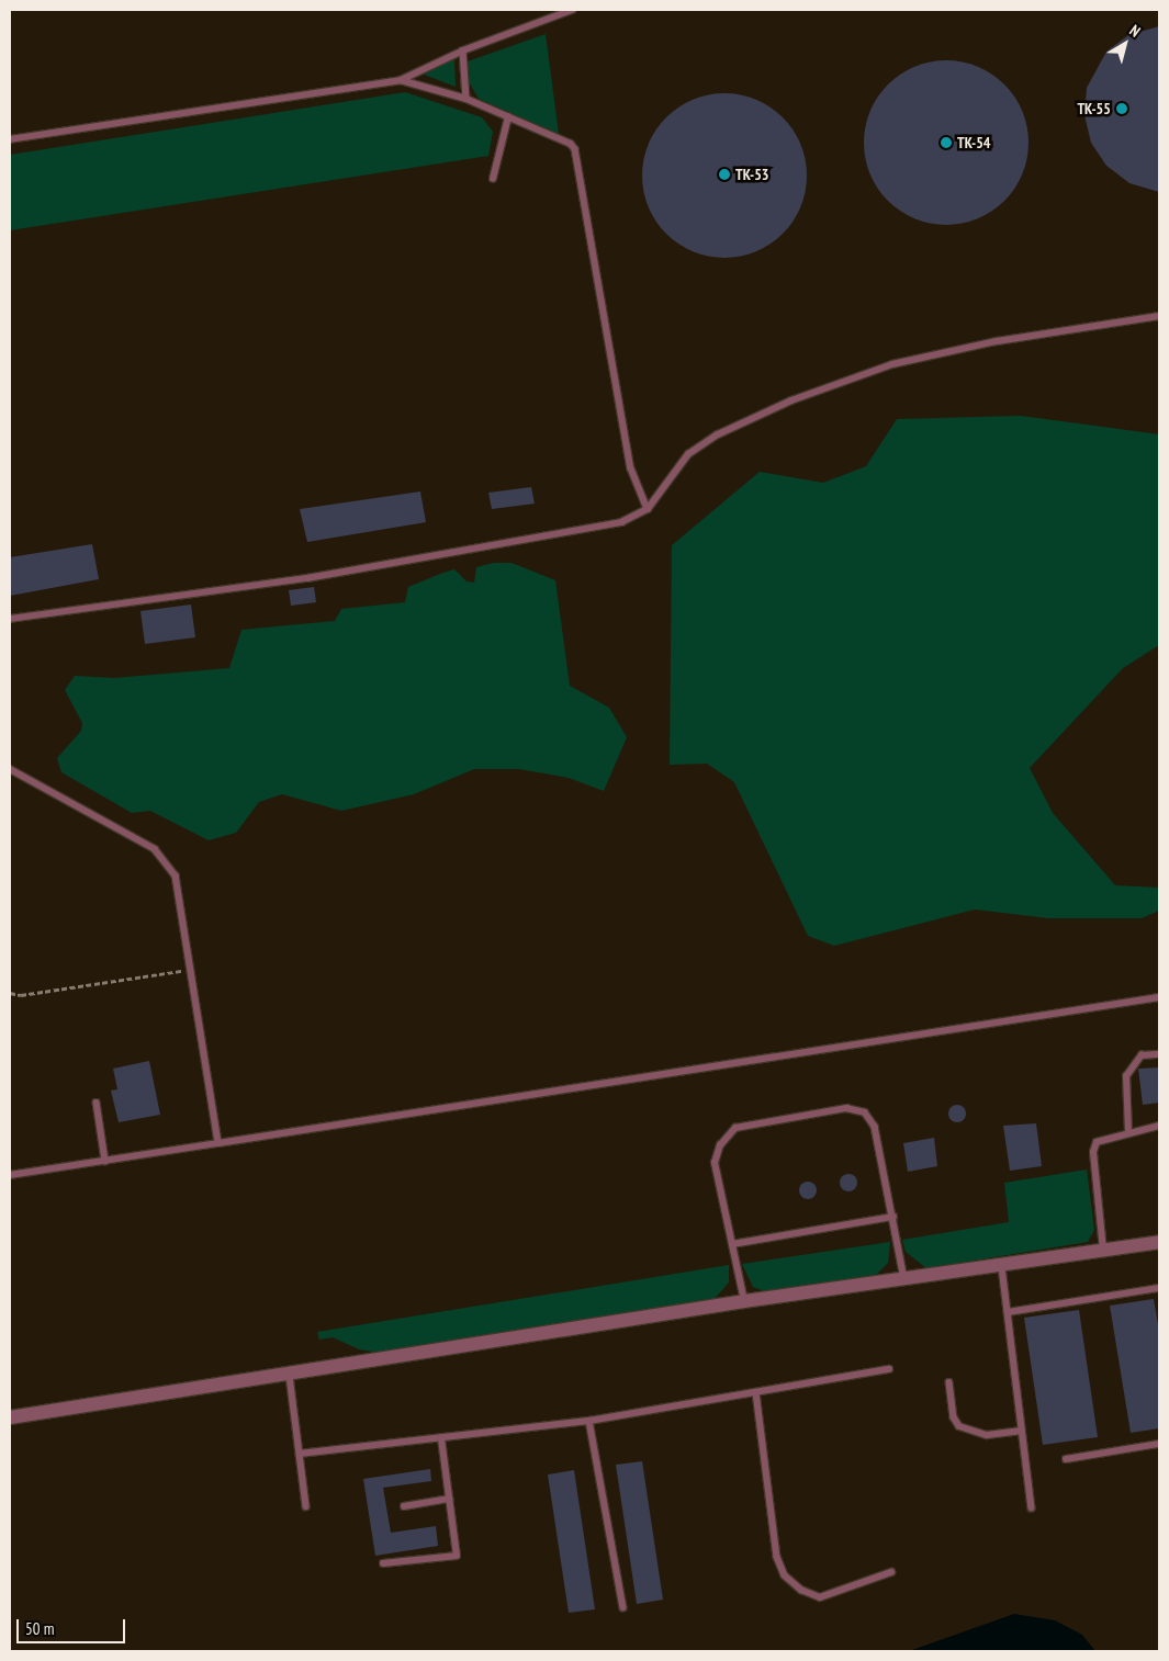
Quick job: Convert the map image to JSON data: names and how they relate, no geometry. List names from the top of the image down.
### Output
{
  "places": ["TK-55", "TK-54", "TK-53"],
  "scale_bar": "50 m",
  "north": "top right"
}
